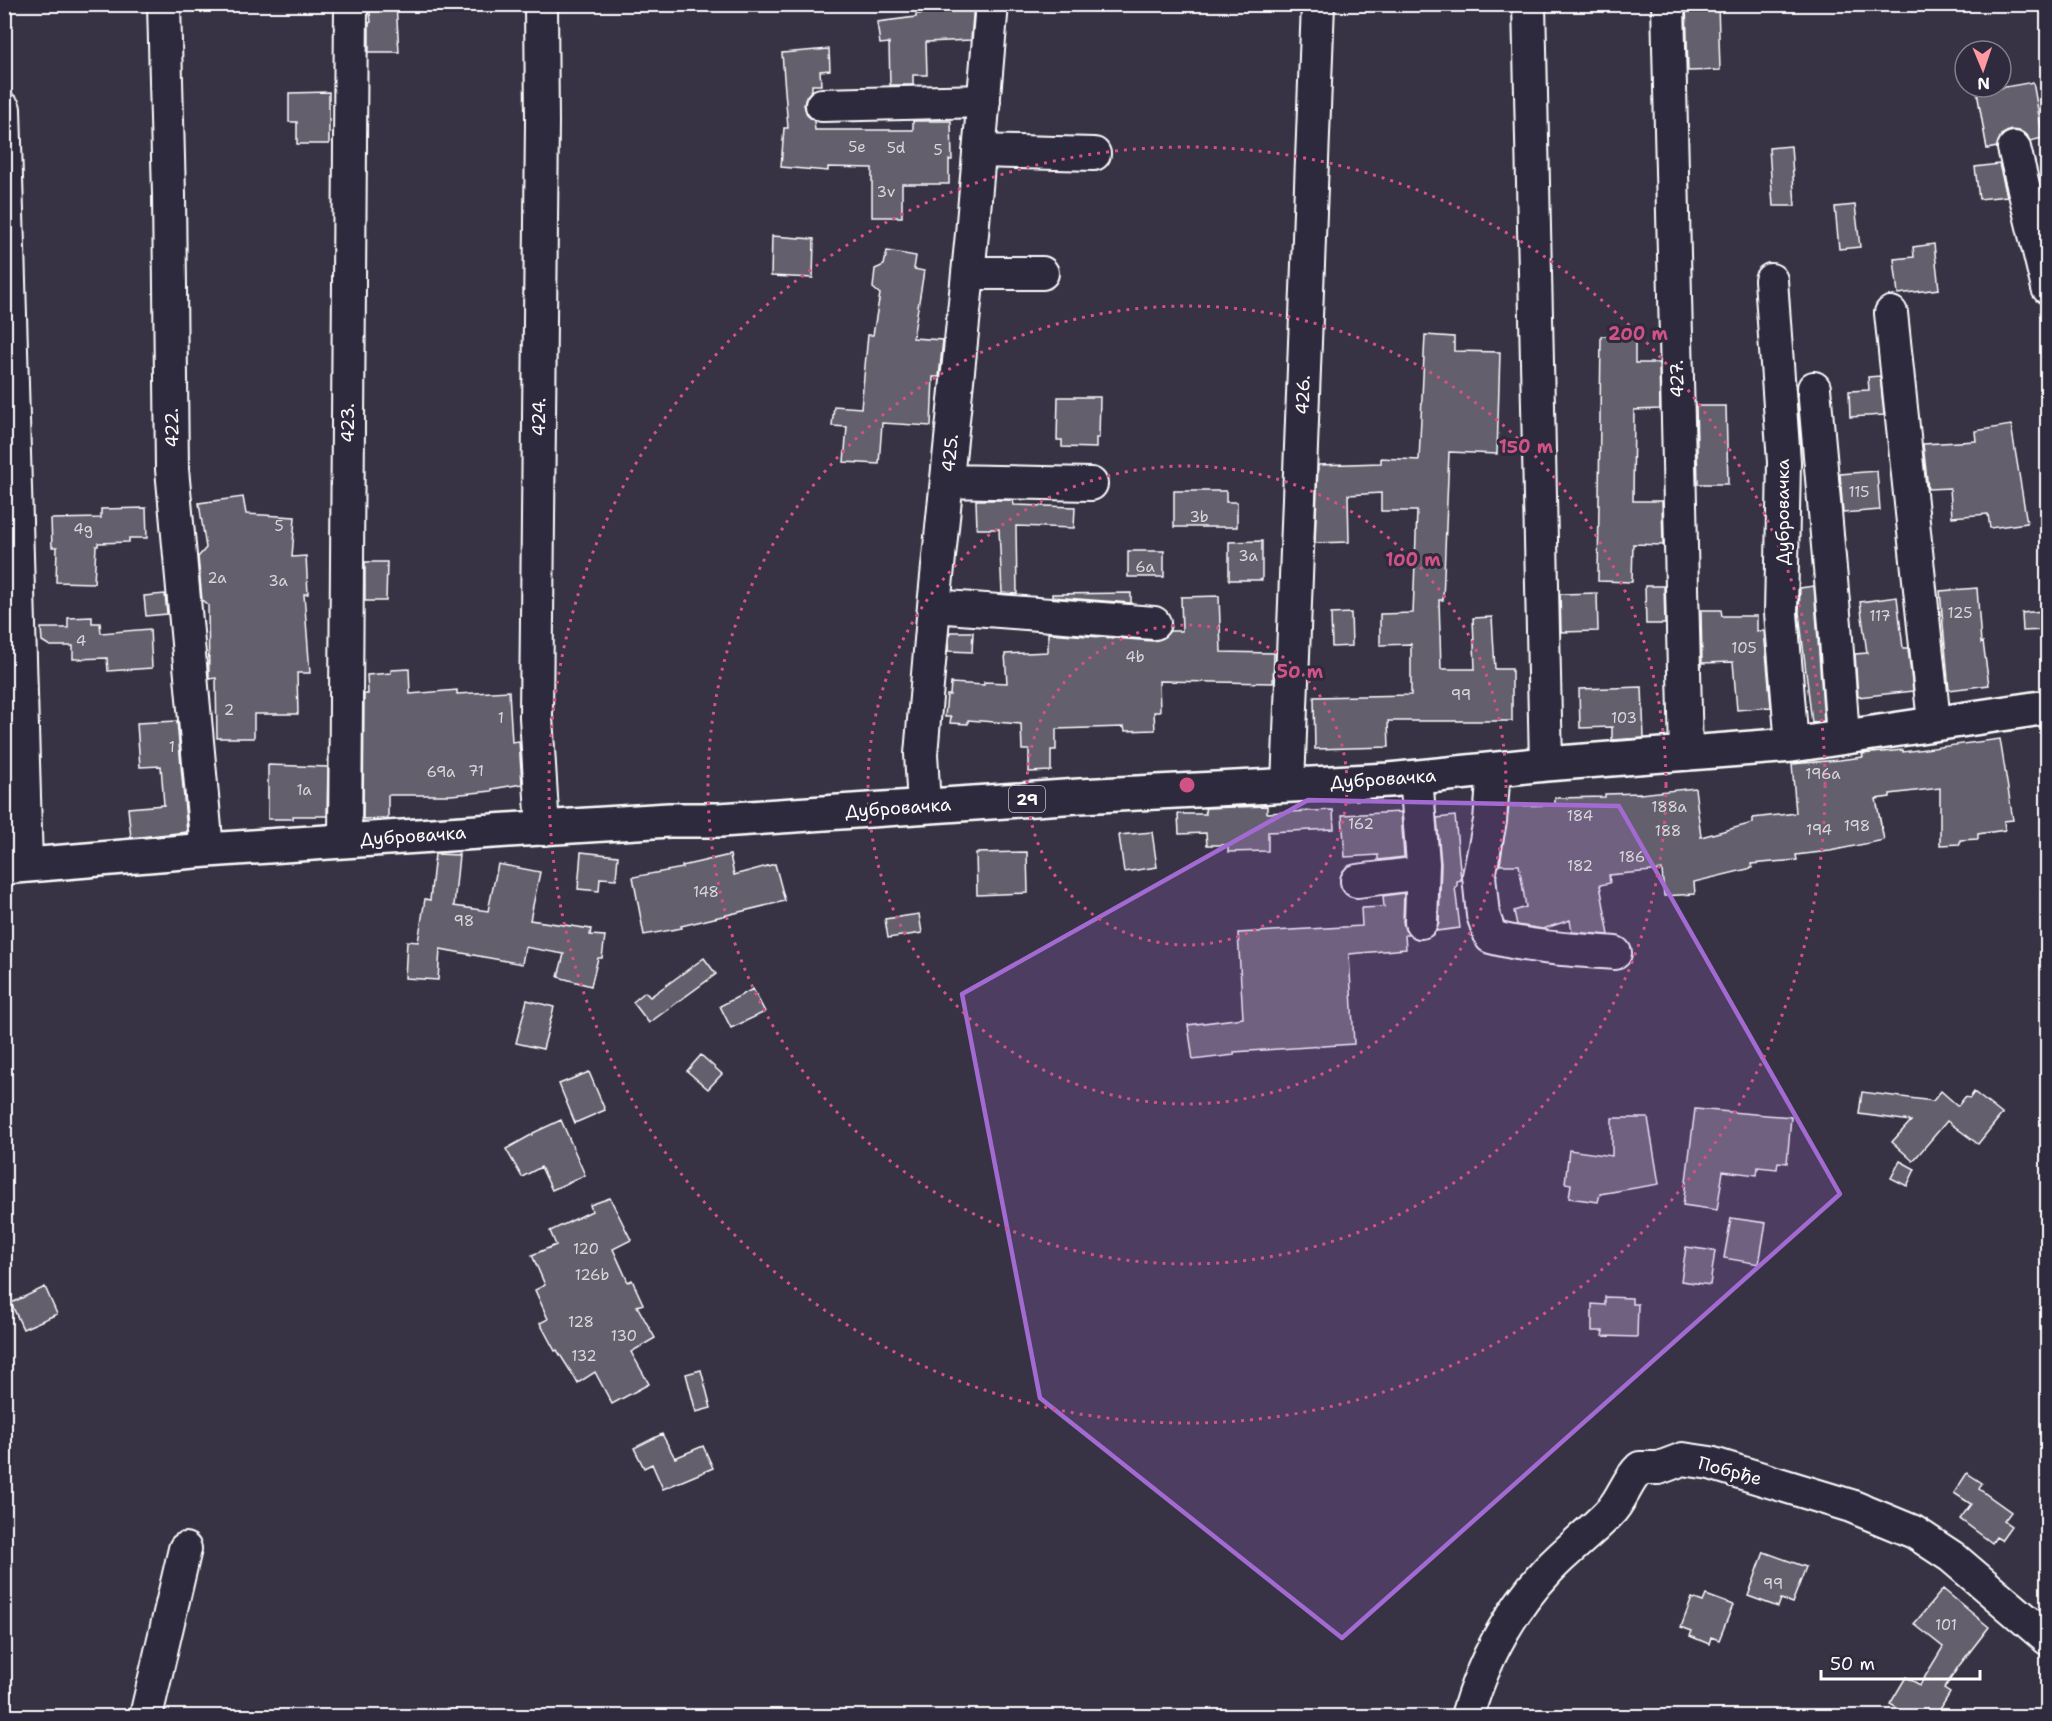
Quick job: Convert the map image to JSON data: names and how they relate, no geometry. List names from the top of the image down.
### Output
{
  "streets": {
    "main road": ["Дубровачка", "29"],
    "street": [
      "427.",
      "426.",
      "424.",
      "423.",
      "422.",
      "425.",
      "Побрђе"
    ]
  },
  "crossings": [
    ["427.", "Дубровачка"],
    ["426.", "Дубровачка"],
    ["424.", "Дубровачка"],
    ["423.", "Дубровачка"],
    ["422.", "Дубровачка"],
    ["425.", "Дубровачка"]
  ],
  "house_numbers": [
    "5e",
    "5d",
    "5",
    "3v",
    "115",
    "3b",
    "5",
    "4g",
    "3a",
    "6a",
    "2a",
    "3a",
    "125",
    "117",
    "4",
    "105",
    "4b",
    "99",
    "2",
    "1",
    "103",
    "1",
    "71",
    "69a",
    "196a",
    "1a",
    "188a",
    "184",
    "162",
    "198",
    "194",
    "188",
    "186",
    "182",
    "148",
    "98",
    "120",
    "126b",
    "128",
    "130",
    "132",
    "99",
    "101"
  ],
  "scale_bar": "50 m",
  "north": "bottom",
  "rings": [
    "200 m",
    "150 m",
    "100 m",
    "50 m"
  ]
}
